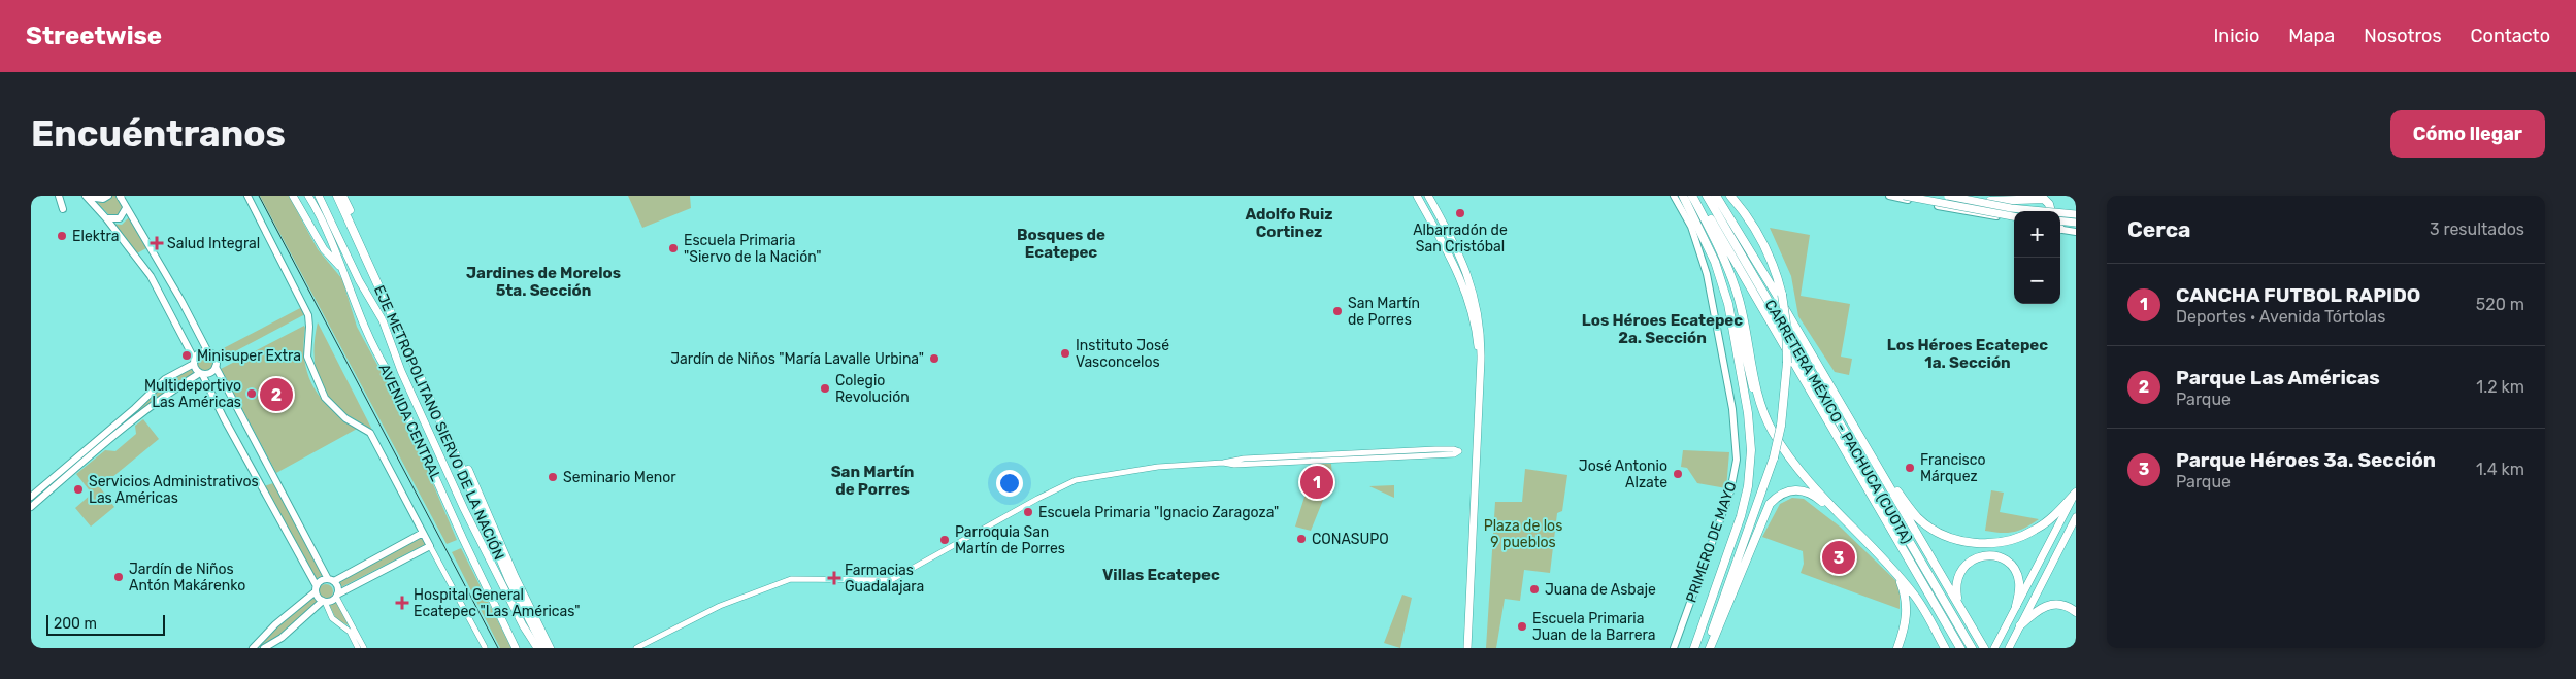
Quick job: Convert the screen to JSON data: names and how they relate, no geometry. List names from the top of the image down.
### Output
{
  "streets": {
    "highway": ["CARRETERA MÉXICO - PACHUCA (CUOTA)", "EJE METROPOLITANO SIERVO DE LA NACIÓN"],
    "main road": ["AVENIDA CENTRAL", "PRIMERO DE MAYO"]
  },
  "districts": [
    "Adolfo Ruiz Cortinez",
    "Bosques de Ecatepec",
    "Jardines de Morelos 5ta. Sección",
    "Los Héroes Ecatepec 2a. Sección",
    "Los Héroes Ecatepec 1a. Sección",
    "San Martín de Porres",
    "Villas Ecatepec"
  ],
  "parks": ["Plaza de los 9 pueblos"],
  "places": {
    "other": [
      "Albarradón de San Cristóbal",
      "Elektra",
      "Escuela Primaria \"Siervo de la Nación\"",
      "San Martín de Porres",
      "Instituto José Vasconcelos",
      "Minisuper Extra",
      "Jardín de Niños \"María Lavalle Urbina\"",
      "Colegio Revolución",
      "Multideportivo Las Américas",
      "Francisco Márquez",
      "José Antonio Alzate",
      "Seminario Menor",
      "Servicios Administrativos Las Américas",
      "Escuela Primaria \"Ignacio Zaragoza\"",
      "CONASUPO",
      "Parroquia San Martín de Porres",
      "Jardín de Niños Antón Makárenko",
      "Juana de Asbaje",
      "Escuela Primaria Juan de la Barrera"
    ],
    "health": ["Salud Integral", "Farmacias Guadalajara", "Hospital General Ecatepec \"Las Américas\""]
  },
  "scale_bar": "200 m",
  "page": {
    "header": "Streetwise",
    "nav": [
      "Inicio",
      "Mapa",
      "Nosotros",
      "Contacto"
    ],
    "buttons": "Cómo llegar",
    "title": "Encuéntranos",
    "heading": ["Cerca", "3 resultados"],
    "map_buttons": ["+", "−"],
    "list": [
      {
        "mark": "1",
        "name": "CANCHA FUTBOL RAPIDO",
        "note": "Deportes · Avenida Tórtolas",
        "value": "520 m"
      },
      {
        "mark": "2",
        "name": "Parque Las Américas",
        "note": "Parque",
        "value": "1.2 km"
      },
      {
        "mark": "3",
        "name": "Parque Héroes 3a. Sección",
        "note": "Parque",
        "value": "1.4 km"
      }
    ],
    "pins": ["2", "1", "3"],
    "scale": "200 m"
  }
}
